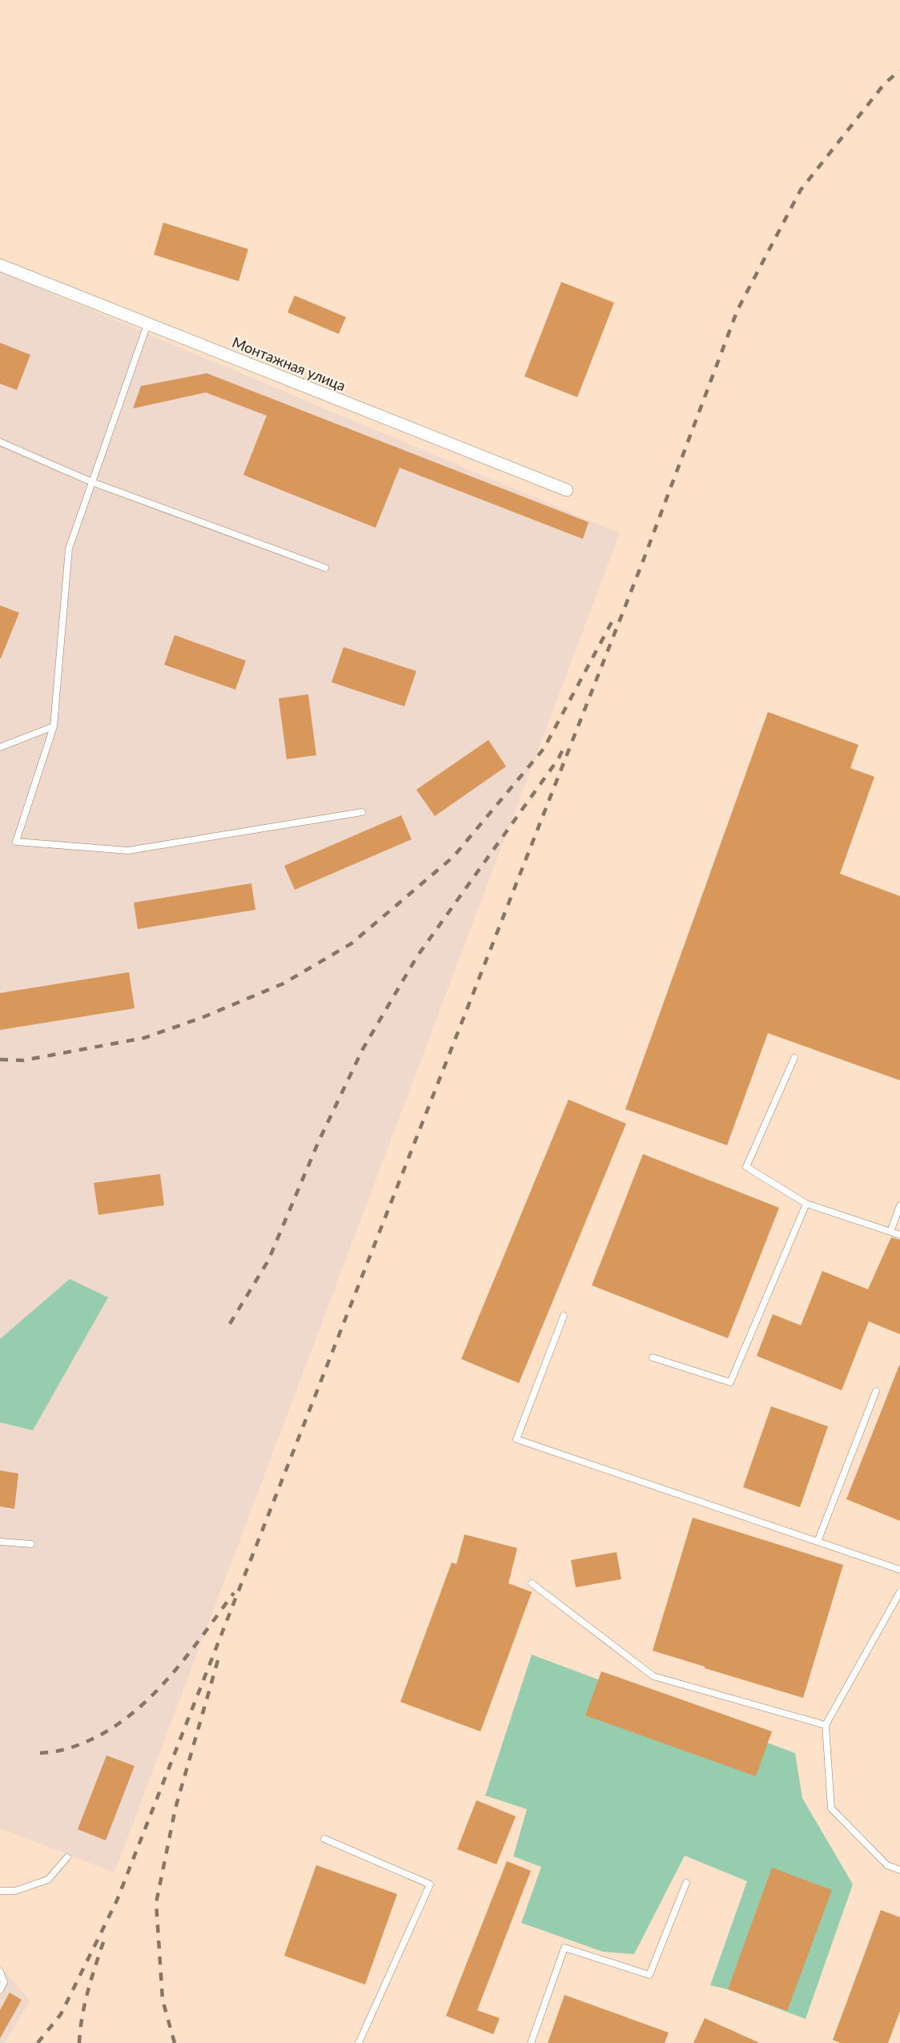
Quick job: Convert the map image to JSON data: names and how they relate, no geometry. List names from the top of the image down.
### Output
{
  "streets": {
    "street": ["Монтажная улица"]
  }
}
